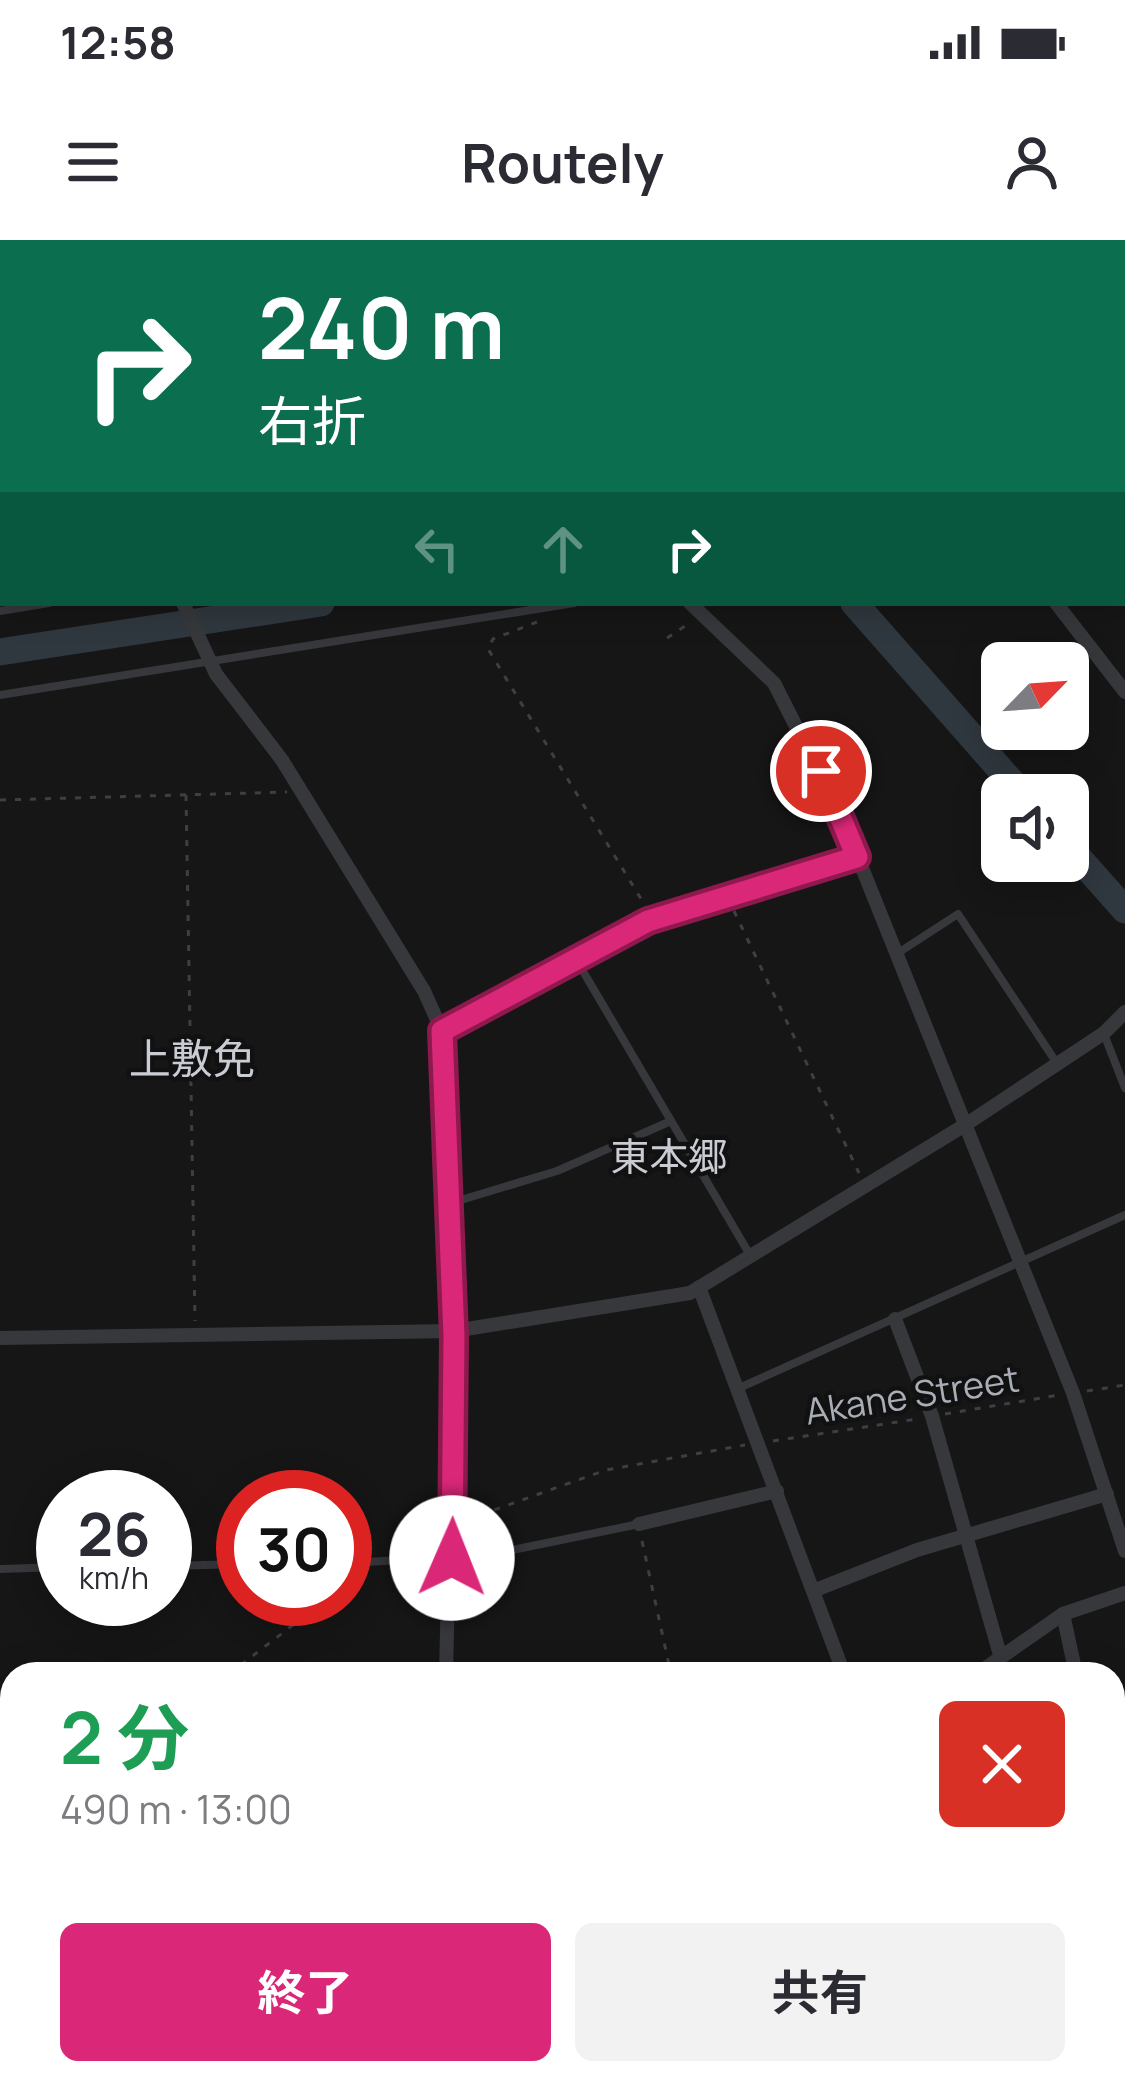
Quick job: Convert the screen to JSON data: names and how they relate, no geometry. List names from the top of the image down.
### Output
{
  "streets": {
    "path": ["Akane Street"]
  },
  "districts": ["上敷免", "東本郷"],
  "north": "top right",
  "page": {
    "status": "12:58",
    "header": "Routely",
    "turn": ["240 m", "右折"],
    "speed": "26 km/h",
    "limit": "30",
    "heading": ["2 分", "490 m · 13:00"],
    "buttons": ["終了", "共有"]
  }
}
